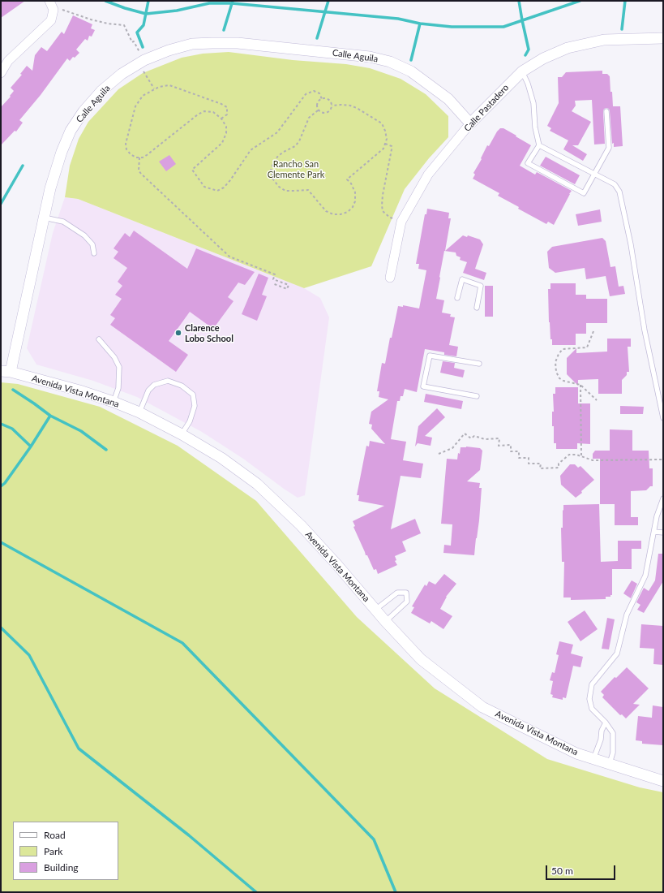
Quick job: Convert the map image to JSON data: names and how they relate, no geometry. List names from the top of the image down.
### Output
{
  "streets": {
    "street": ["Calle Aguila", "Calle Pastadero", "Avenida Vista Montana"]
  },
  "crossings": [
    ["Calle Aguila", "Calle Pastadero"],
    ["Calle Aguila", "Avenida Vista Montana"]
  ],
  "parks": ["Rancho San Clemente Park"],
  "places": ["Clarence Lobo School"],
  "legend": ["Road", "Park", "Building"],
  "scale_bar": "50 m"
}
